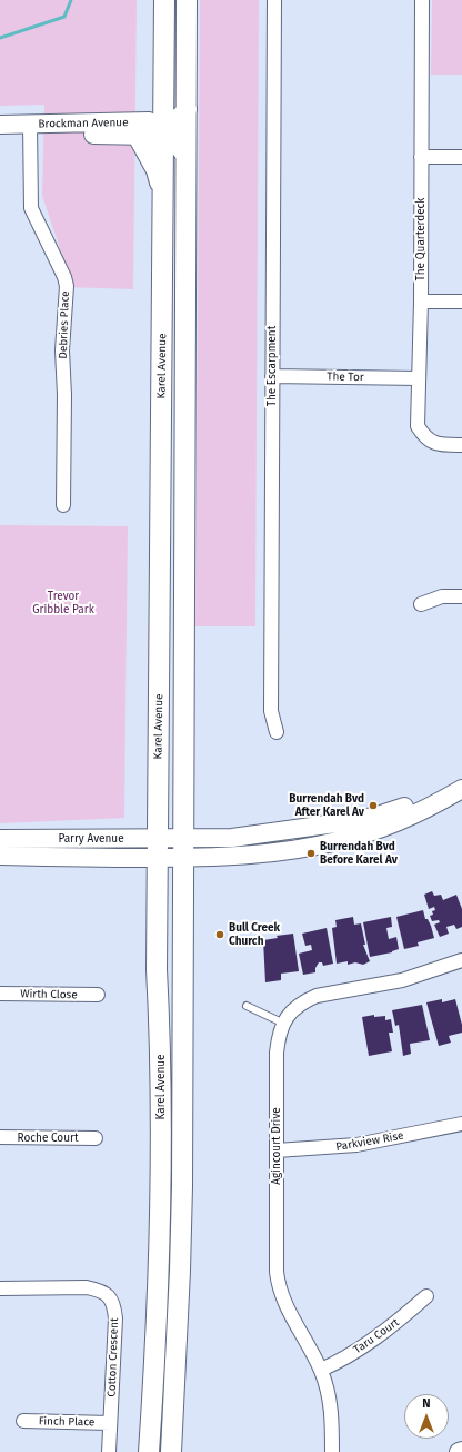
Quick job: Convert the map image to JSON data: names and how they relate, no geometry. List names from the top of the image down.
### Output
{
  "streets": {
    "main road": ["Brockman Avenue", "Karel Avenue", "Parry Avenue"],
    "street": [
      "The Quarterdeck",
      "Debries Place",
      "The Escarpment",
      "The Tor",
      "Wirth Close",
      "Roche Court",
      "Parkview Rise",
      "Agincourt Drive",
      "Taru Court",
      "Cotton Crescent",
      "Finch Place"
    ]
  },
  "crossings": [
    ["Brockman Avenue", "Debries Place"],
    ["Brockman Avenue", "Karel Avenue"],
    ["The Quarterdeck", "The Tor"],
    ["Karel Avenue", "Parry Avenue"],
    ["The Escarpment", "The Tor"],
    ["Parkview Rise", "Agincourt Drive"],
    ["Agincourt Drive", "Taru Court"],
    ["Cotton Crescent", "Finch Place"]
  ],
  "parks": ["Trevor Gribble Park"],
  "places": ["Burrendah Bvd After Karel Av", "Burrendah Bvd Before Karel Av", "Bull Creek Church"],
  "north": "top"
}
